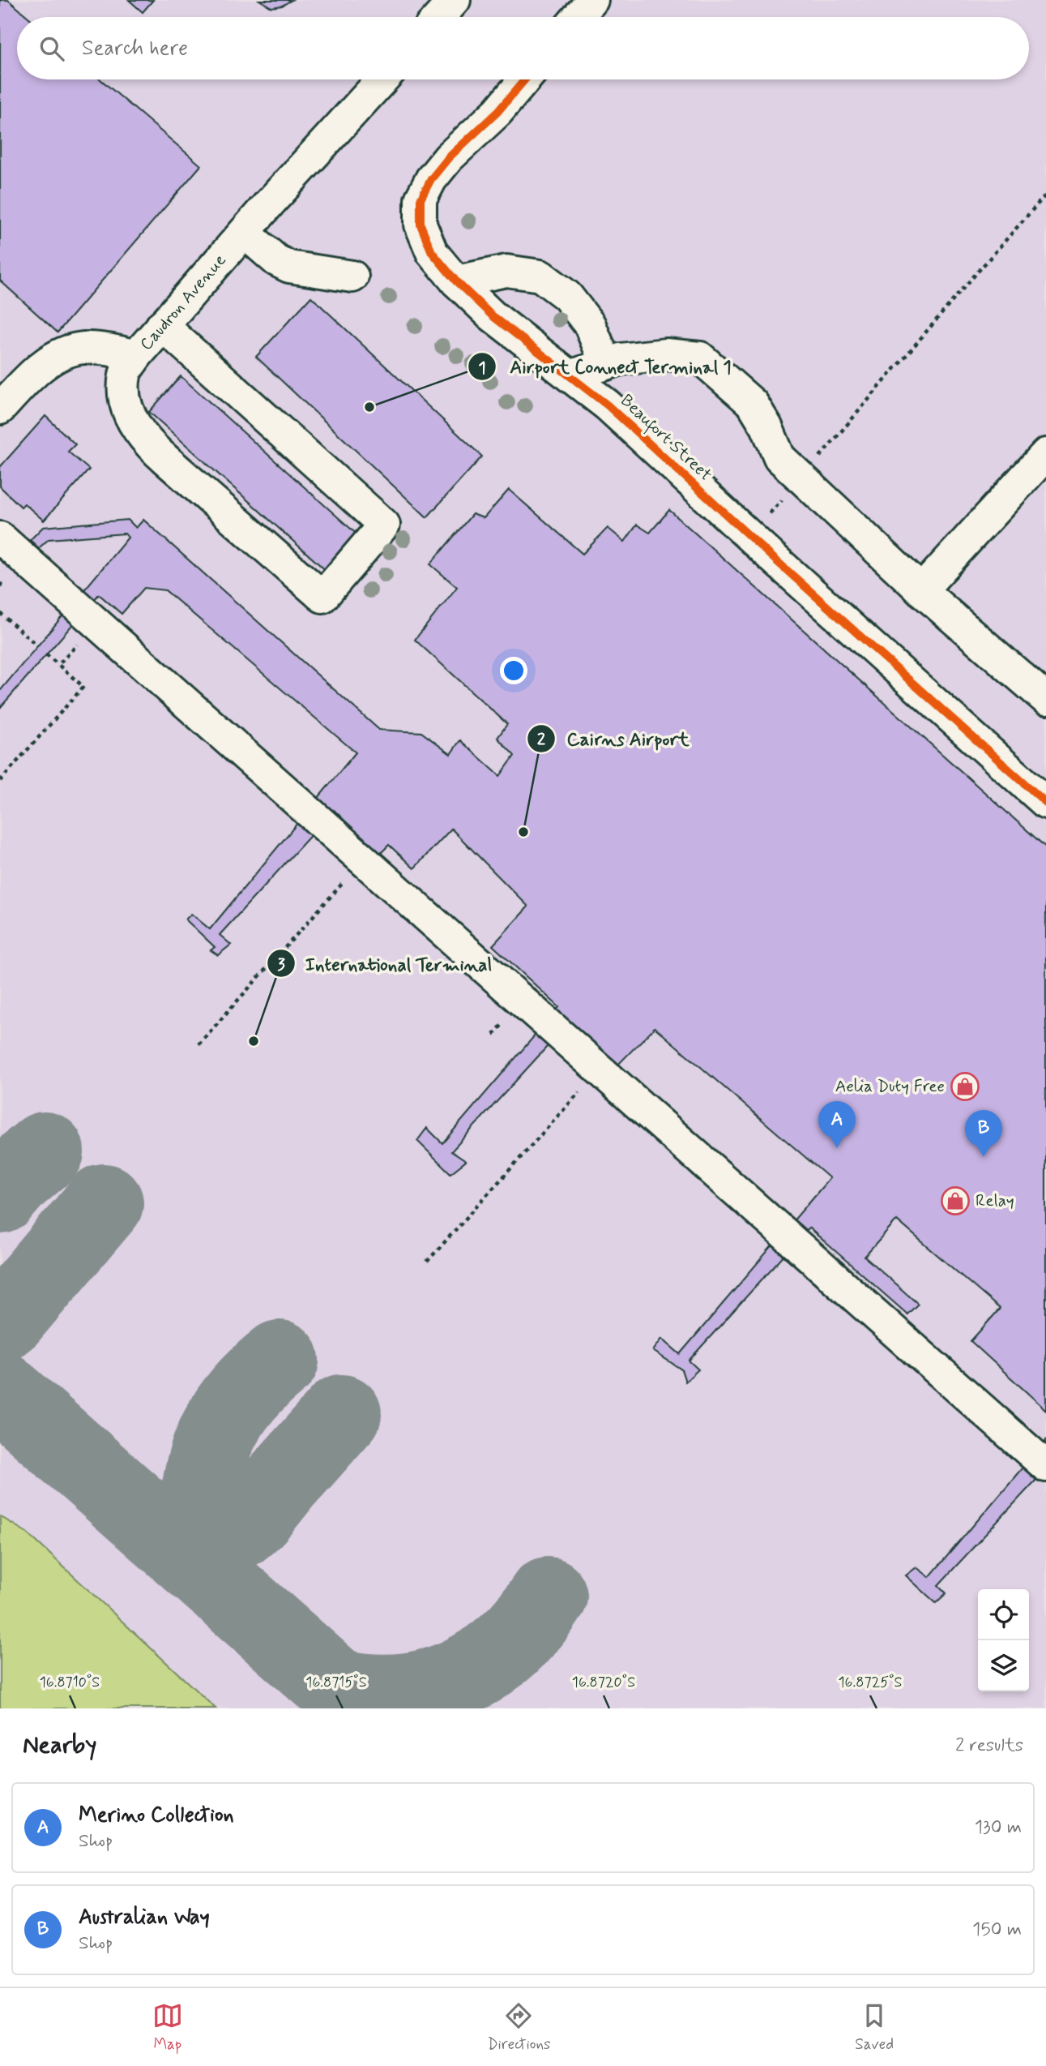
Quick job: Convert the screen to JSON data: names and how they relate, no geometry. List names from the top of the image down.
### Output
{
  "streets": {
    "street": ["Caudron Avenue", "Beaufort Street"]
  },
  "places": {
    "other": ["Airport Connect Terminal 1", "Cairns Airport", "International Terminal"],
    "shop": ["Aelia Duty Free", "Relay"]
  },
  "page": {
    "search": "Search here",
    "pins": ["A", "B"],
    "heading": ["Nearby", "2 results"],
    "list": [
      {
        "mark": "A",
        "name": "Merino Collection",
        "note": "Shop",
        "value": "130 m"
      },
      {
        "mark": "B",
        "name": "Australian Way",
        "note": "Shop",
        "value": "150 m"
      }
    ],
    "nav": ["Map", "Directions", "Saved"]
  },
  "coordinates": [
    "16.8710°S",
    "16.8715°S",
    "16.8720°S",
    "16.8725°S"
  ]
}
